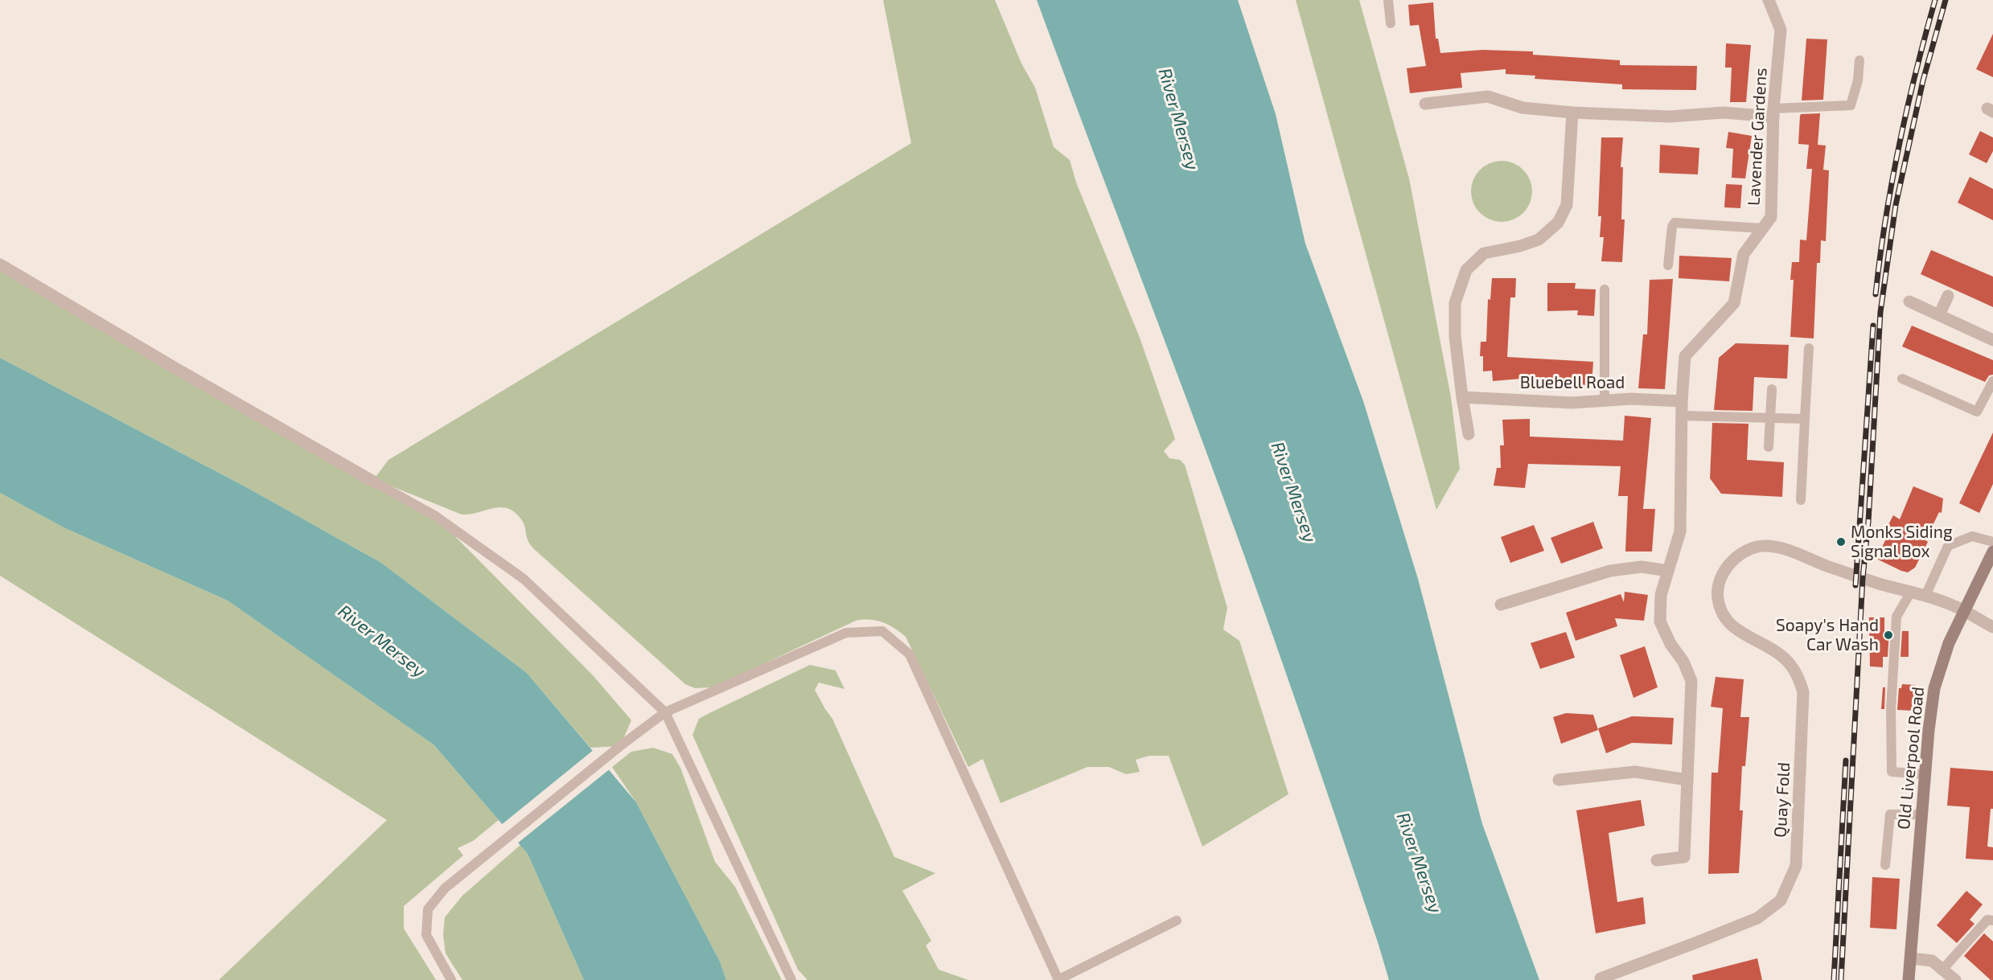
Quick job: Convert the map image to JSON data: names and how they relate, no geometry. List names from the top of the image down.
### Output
{
  "streets": {
    "street": [
      "Lavender Gardens",
      "Bluebell Road",
      "Old Liverpool Road",
      "Quay Fold"
    ]
  },
  "crossings": [
    ["Lavender Gardens", "Bluebell Road"]
  ],
  "water": ["River Mersey"],
  "places": ["Monks Siding Signal Box", "Soapy's Hand Car Wash"]
}
